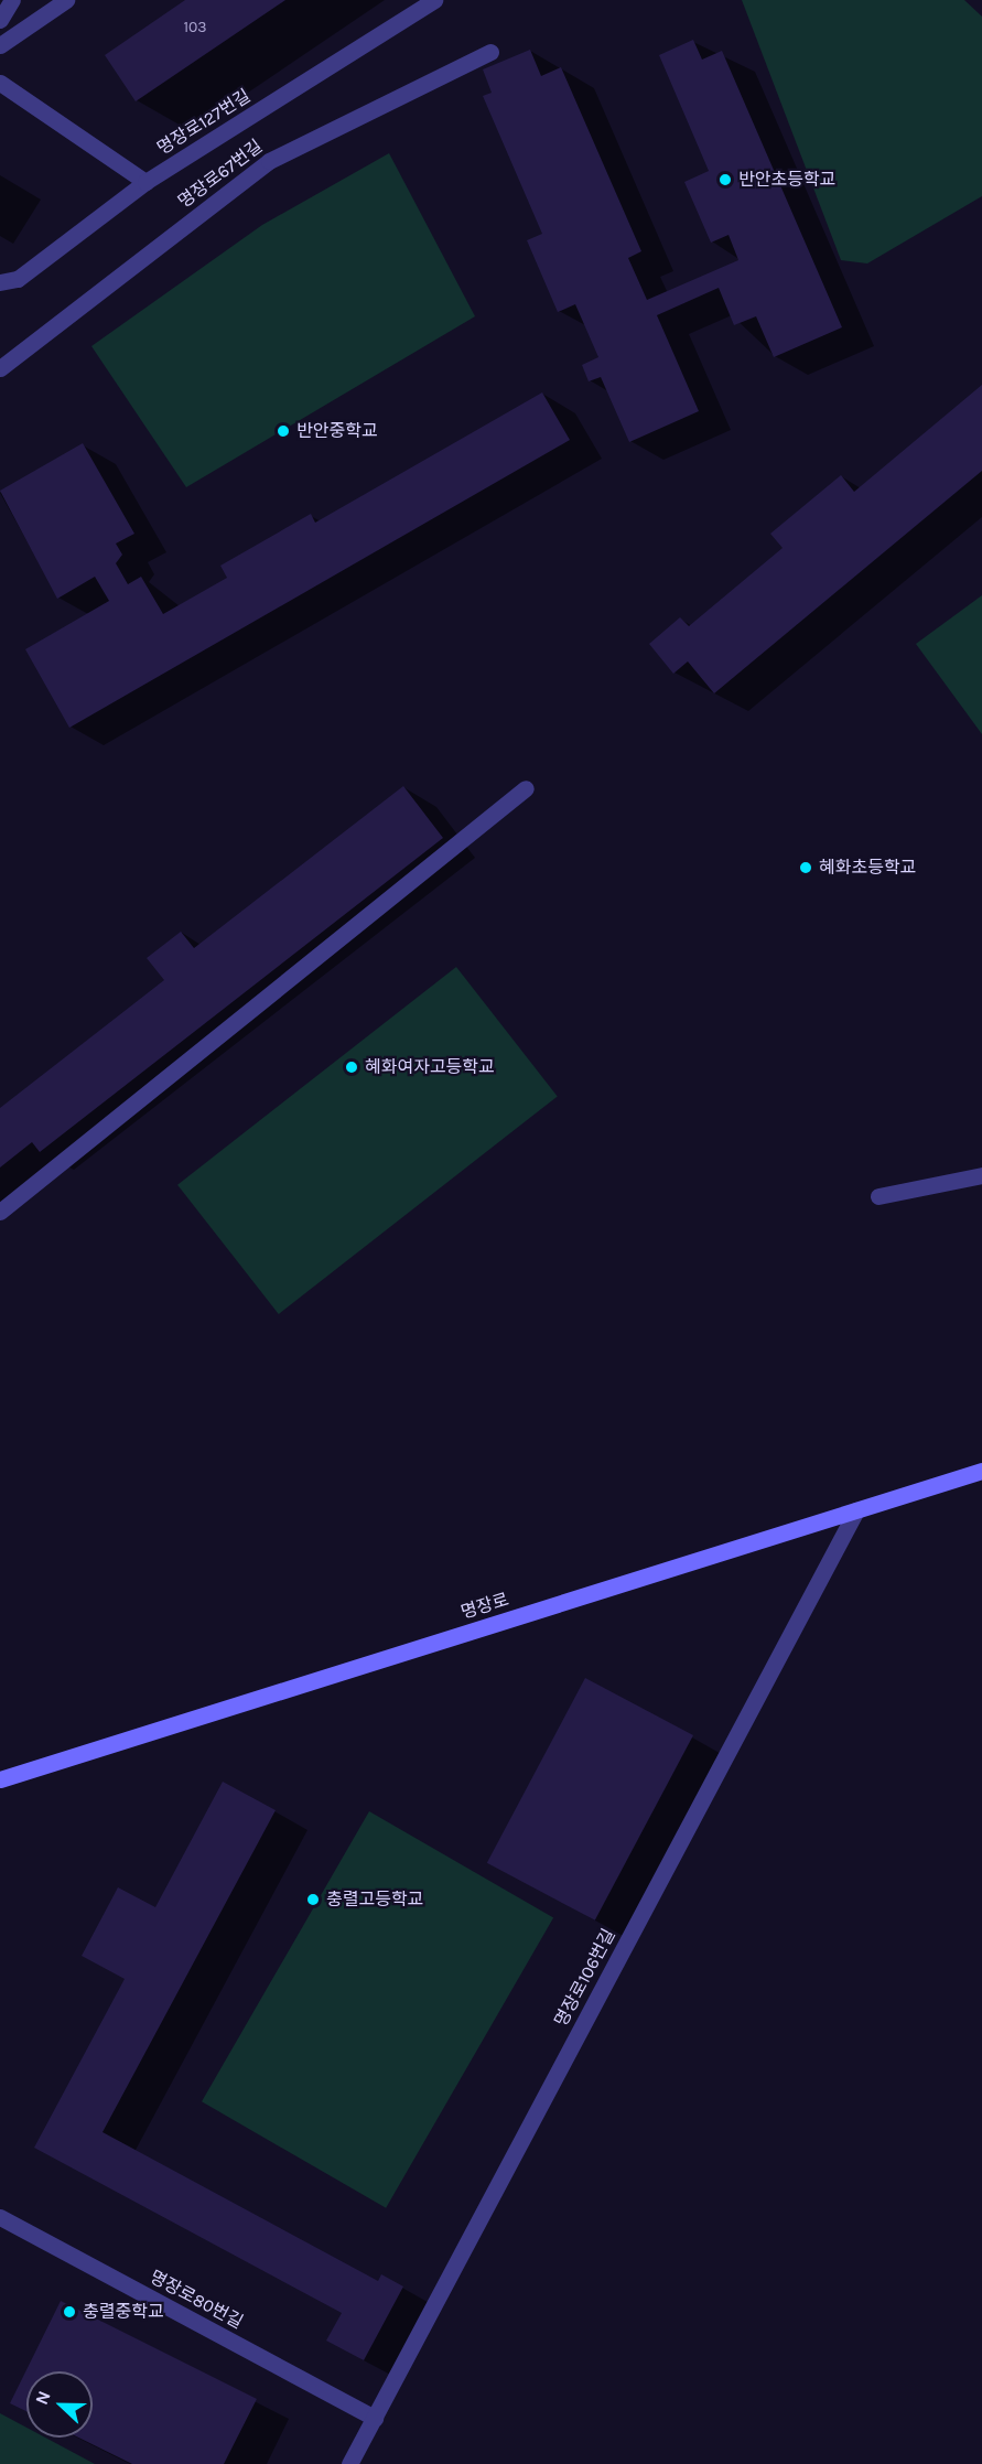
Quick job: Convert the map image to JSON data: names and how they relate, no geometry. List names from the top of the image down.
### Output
{
  "streets": {
    "main road": ["명장로"],
    "street": [
      "명장로127번길",
      "명장로67번길",
      "명장로106번길",
      "명장로80번길"
    ]
  },
  "crossings": [
    ["명장로", "명장로106번길"],
    ["명장로106번길", "명장로80번길"]
  ],
  "places": [
    "반안초등학교",
    "반안중학교",
    "혜화초등학교",
    "혜화여자고등학교",
    "충렬고등학교",
    "충렬중학교"
  ],
  "house_numbers": ["103"],
  "north": "left"
}
